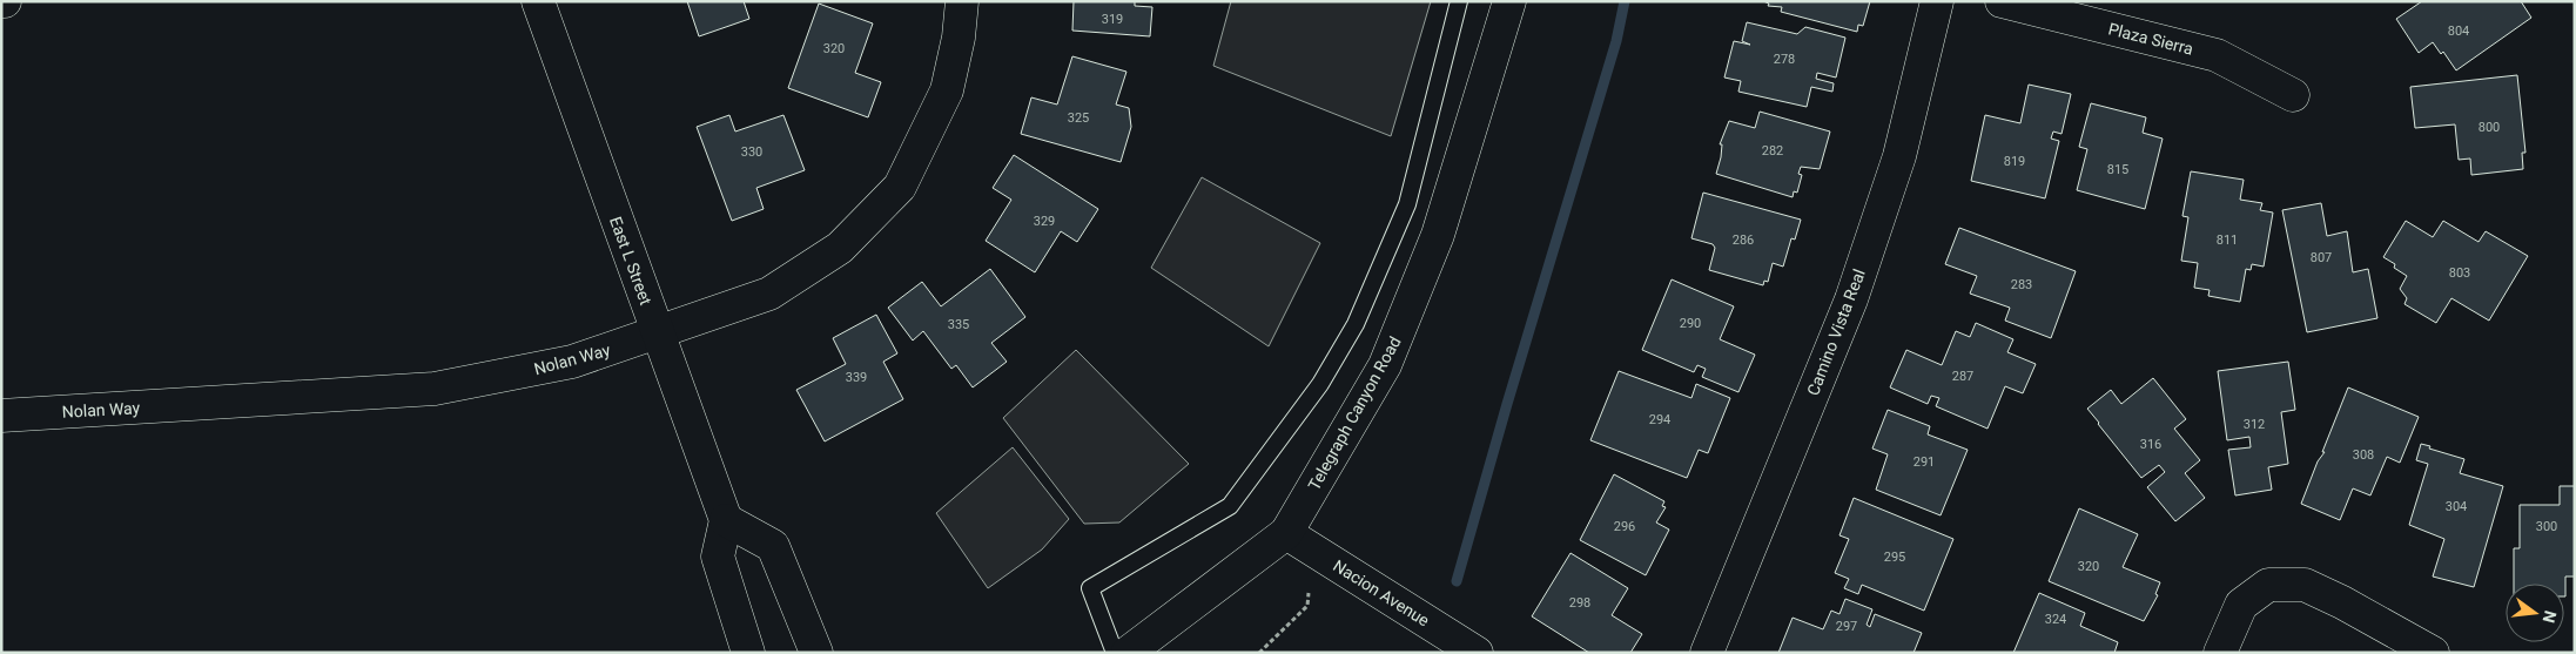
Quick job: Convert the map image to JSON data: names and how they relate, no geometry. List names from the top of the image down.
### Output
{
  "streets": {
    "street": [
      "Plaza Sierra",
      "East L Street",
      "Camino Vista Real",
      "Nolan Way",
      "Telegraph Canyon Road",
      "Nacion Avenue"
    ]
  },
  "crossings": [
    ["East L Street", "Nolan Way"],
    ["Telegraph Canyon Road", "Nacion Avenue"]
  ],
  "house_numbers": [
    "319",
    "804",
    "320",
    "278",
    "325",
    "800",
    "282",
    "330",
    "819",
    "815",
    "329",
    "286",
    "811",
    "807",
    "803",
    "283",
    "290",
    "335",
    "287",
    "339",
    "294",
    "312",
    "316",
    "308",
    "291",
    "304",
    "296",
    "300",
    "295",
    "320",
    "298",
    "324",
    "297"
  ],
  "north": "right"
}
